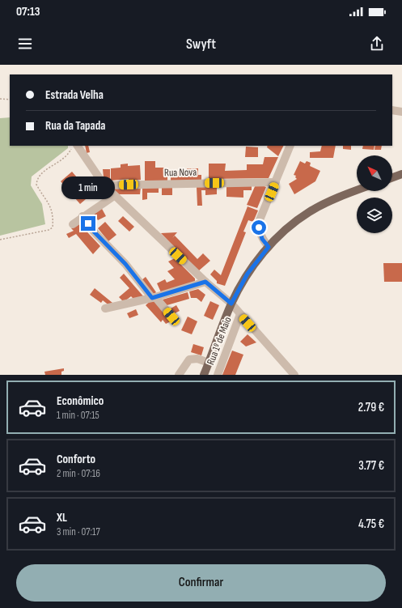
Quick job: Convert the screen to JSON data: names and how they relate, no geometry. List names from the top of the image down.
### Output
{
  "streets": {
    "street": ["Rua Nova", "Rua 1º de Maio"]
  },
  "north": "top left",
  "page": {
    "status": "07:13",
    "header": "Swyft",
    "banner": ["Estrada Velha", "Rua da Tapada"],
    "bubble": "1 min",
    "list": [
      {
        "name": "Econômico",
        "note": "1 min · 07:15",
        "value": "2.79 €"
      },
      {
        "name": "Conforto",
        "note": "2 min · 07:16",
        "value": "3.77 €"
      },
      {
        "name": "XL",
        "note": "3 min · 07:17",
        "value": "4.75 €"
      }
    ],
    "buttons": "Confirmar"
  }
}
